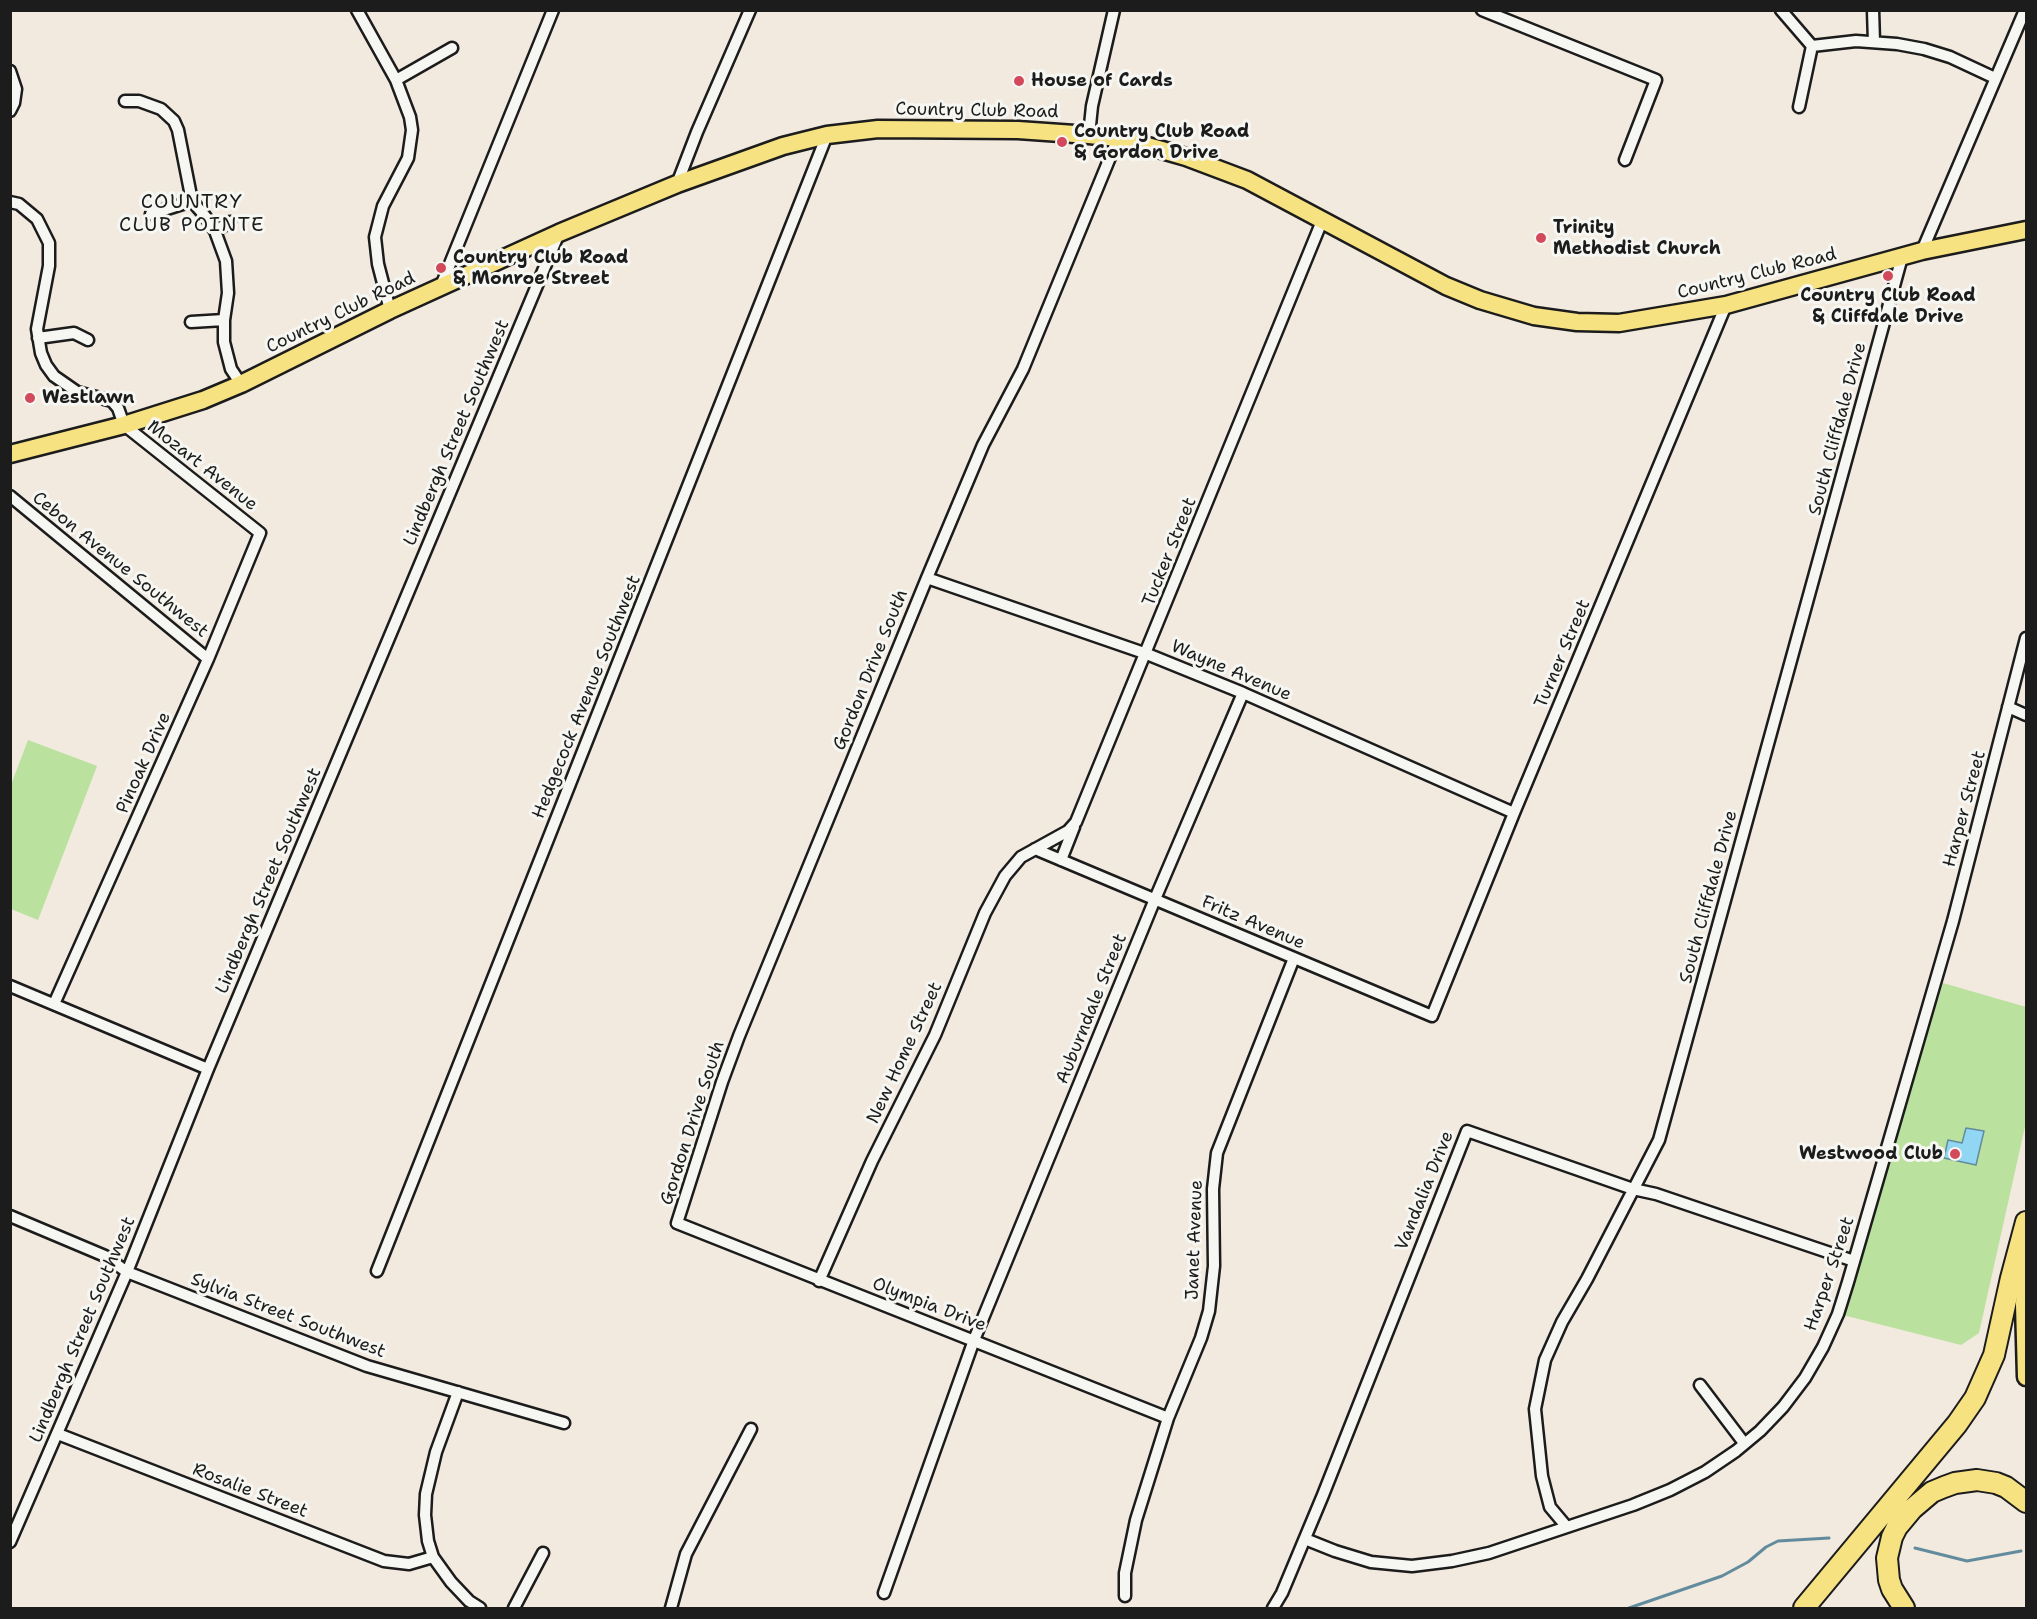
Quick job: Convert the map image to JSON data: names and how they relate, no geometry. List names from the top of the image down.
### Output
{
  "streets": {
    "main road": ["Country Club Road"],
    "street": [
      "South Cliffdale Drive",
      "Lindbergh Street Southwest",
      "Mozart Avenue",
      "Tucker Street",
      "Cebon Avenue Southwest",
      "Turner Street",
      "Gordon Drive South",
      "Wayne Avenue",
      "Hedgecock Avenue Southwest",
      "Pinoak Drive",
      "Harper Street",
      "Fritz Avenue",
      "Auburndale Street",
      "New Home Street",
      "Vandalia Drive",
      "Janet Avenue",
      "Olympia Drive",
      "Sylvia Street Southwest",
      "Rosalie Street"
    ]
  },
  "crossings": [
    ["Country Club Road", "South Cliffdale Drive"],
    ["Country Club Road", "Lindbergh Street Southwest"],
    ["Country Club Road", "Mozart Avenue"],
    ["Country Club Road", "Tucker Street"],
    ["Country Club Road", "Turner Street"],
    ["Country Club Road", "Gordon Drive South"],
    ["Country Club Road", "Hedgecock Avenue Southwest"],
    ["South Cliffdale Drive", "Harper Street"],
    ["South Cliffdale Drive", "Vandalia Drive"],
    ["Lindbergh Street Southwest", "Sylvia Street Southwest"],
    ["Lindbergh Street Southwest", "Rosalie Street"],
    ["Mozart Avenue", "Pinoak Drive"],
    ["Tucker Street", "Wayne Avenue"],
    ["Tucker Street", "Fritz Avenue"],
    ["Cebon Avenue Southwest", "Pinoak Drive"],
    ["Turner Street", "Wayne Avenue"],
    ["Turner Street", "Fritz Avenue"],
    ["Gordon Drive South", "Wayne Avenue"],
    ["Gordon Drive South", "Olympia Drive"],
    ["Wayne Avenue", "Auburndale Street"],
    ["Harper Street", "Vandalia Drive"],
    ["Fritz Avenue", "Auburndale Street"],
    ["Fritz Avenue", "Janet Avenue"],
    ["Auburndale Street", "Olympia Drive"],
    ["New Home Street", "Olympia Drive"],
    ["Janet Avenue", "Olympia Drive"]
  ],
  "districts": ["COUNTRY CLUB POINTE"],
  "places": [
    "House of Cards",
    "Country Club Road & Gordon Drive",
    "Trinity Methodist Church",
    "Country Club Road & Monroe Street",
    "Country Club Road & Cliffdale Drive",
    "Westlawn",
    "Westwood Club"
  ]
}
